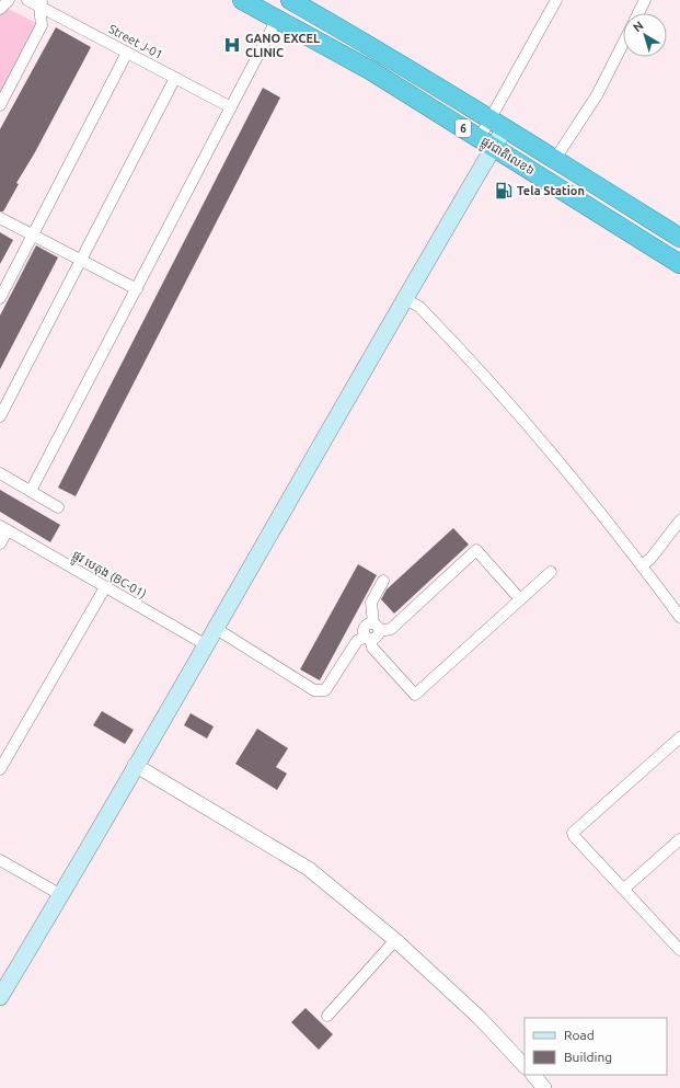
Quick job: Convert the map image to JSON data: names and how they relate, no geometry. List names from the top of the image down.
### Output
{
  "streets": {
    "highway": ["6", "ផ្លូវជាតិលេខ៦"],
    "street": ["Street J-01", "ផ្លូវ បេតុង (BC-01)"]
  },
  "places": {
    "hospital": ["GANO EXCEL CLINIC"],
    "fuel station": ["Tela Station"]
  },
  "legend": ["Road", "Building"],
  "north": "top left"
}
